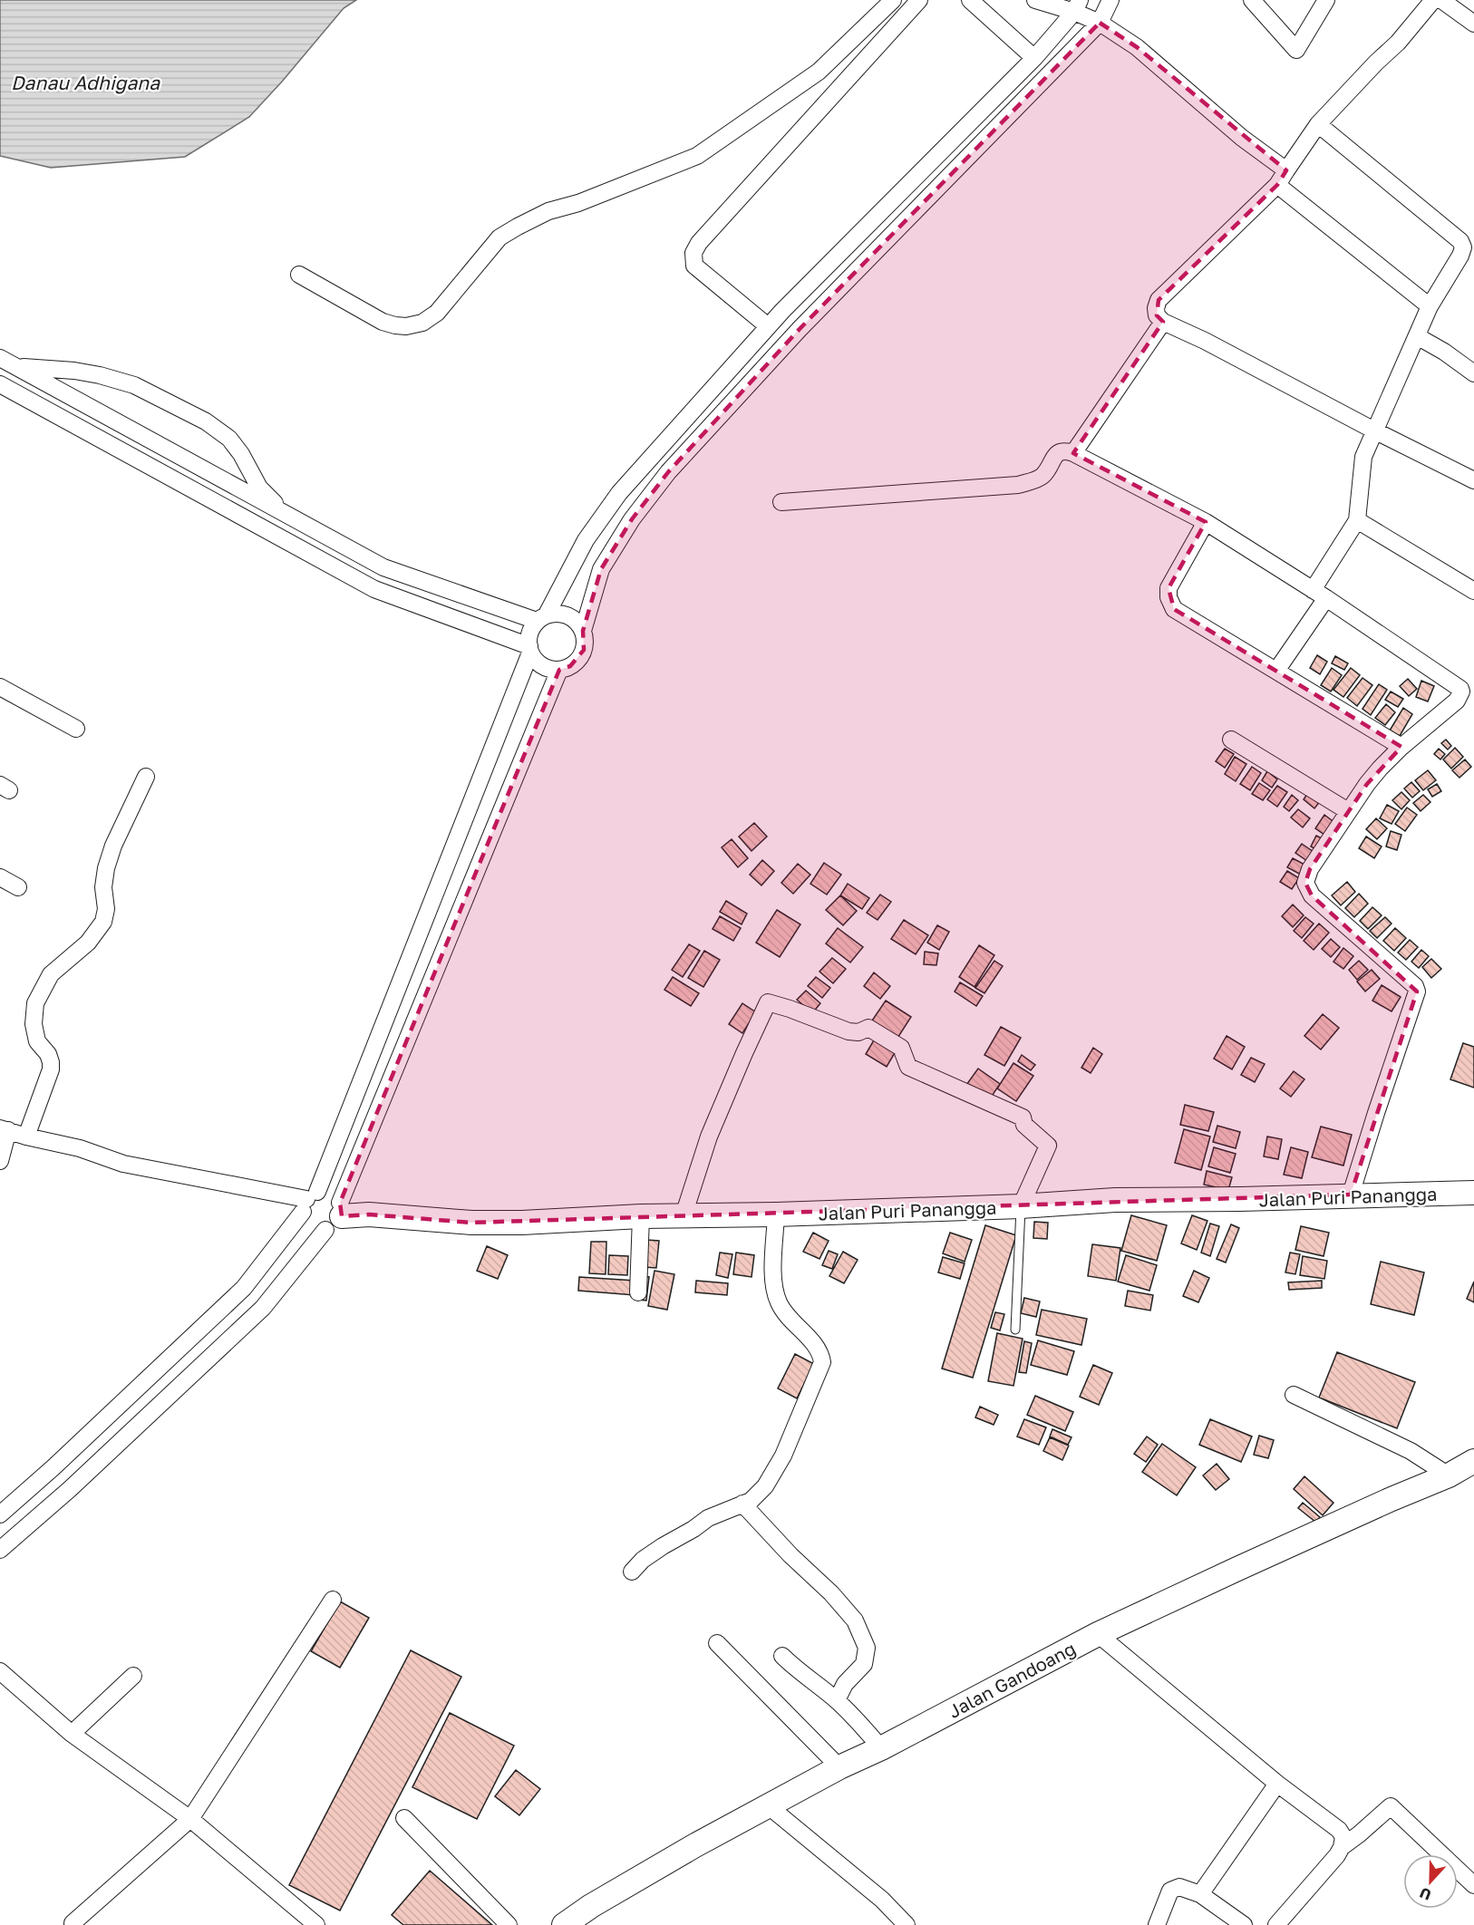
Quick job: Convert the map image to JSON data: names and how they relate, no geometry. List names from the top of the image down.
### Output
{
  "streets": {
    "street": ["Jalan Puri Panangga", "Jalan Gandoang"]
  },
  "water": ["Danau Adhigana"],
  "north": "bottom"
}
